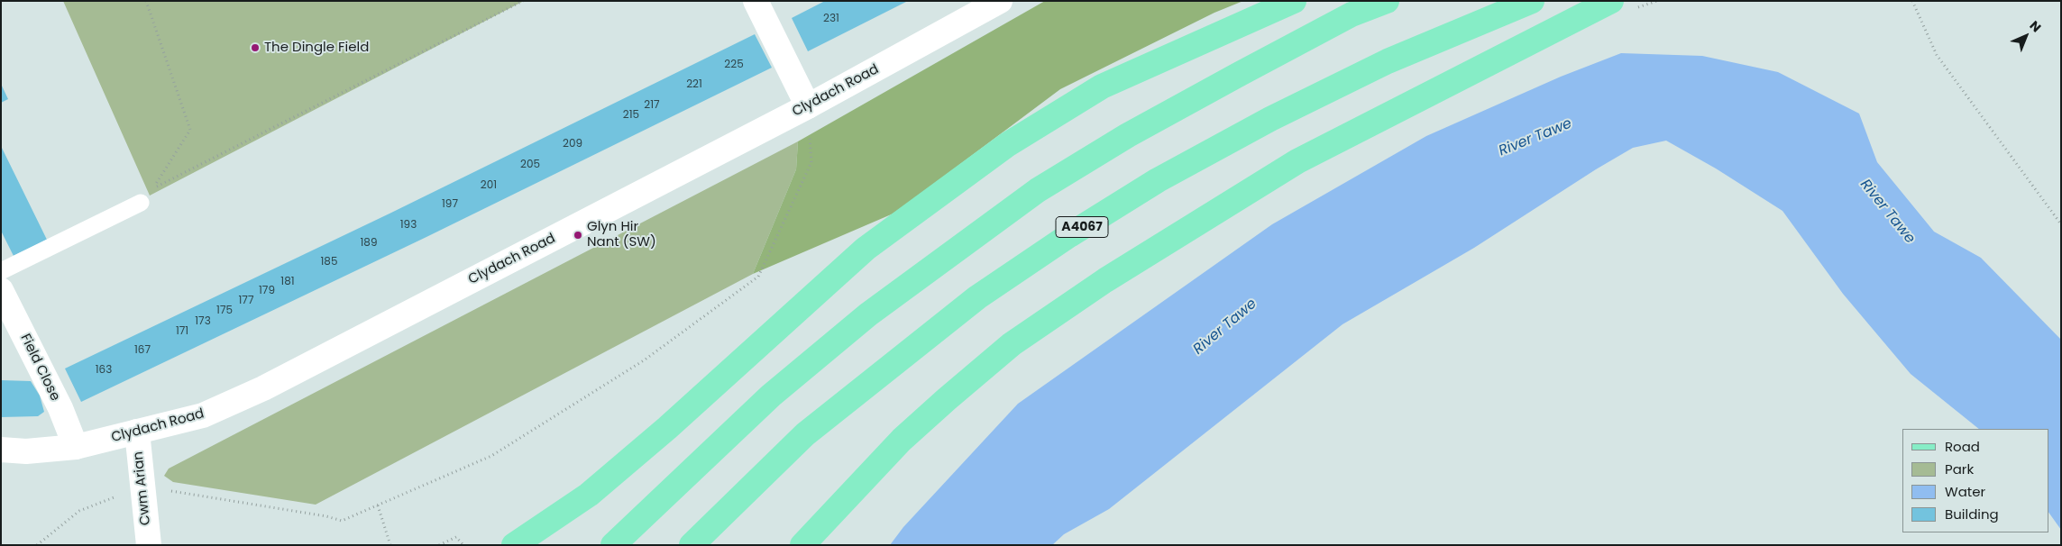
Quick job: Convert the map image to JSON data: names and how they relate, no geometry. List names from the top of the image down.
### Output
{
  "streets": {
    "main road": [
      "Clydach Road",
      "A4067",
      "Field Close",
      "Cwm Arian"
    ]
  },
  "crossings": [
    ["Clydach Road", "Field Close"],
    ["Clydach Road", "Cwm Arian"]
  ],
  "water": ["River Tawe"],
  "places": ["The Dingle Field", "Glyn Hir Nant (SW)"],
  "house_numbers": [
    "231",
    "225",
    "221",
    "217",
    "215",
    "209",
    "205",
    "201",
    "197",
    "193",
    "189",
    "185",
    "181",
    "179",
    "177",
    "175",
    "173",
    "171",
    "167",
    "163"
  ],
  "legend": [
    "Road",
    "Park",
    "Water",
    "Building"
  ],
  "north": "top right"
}
